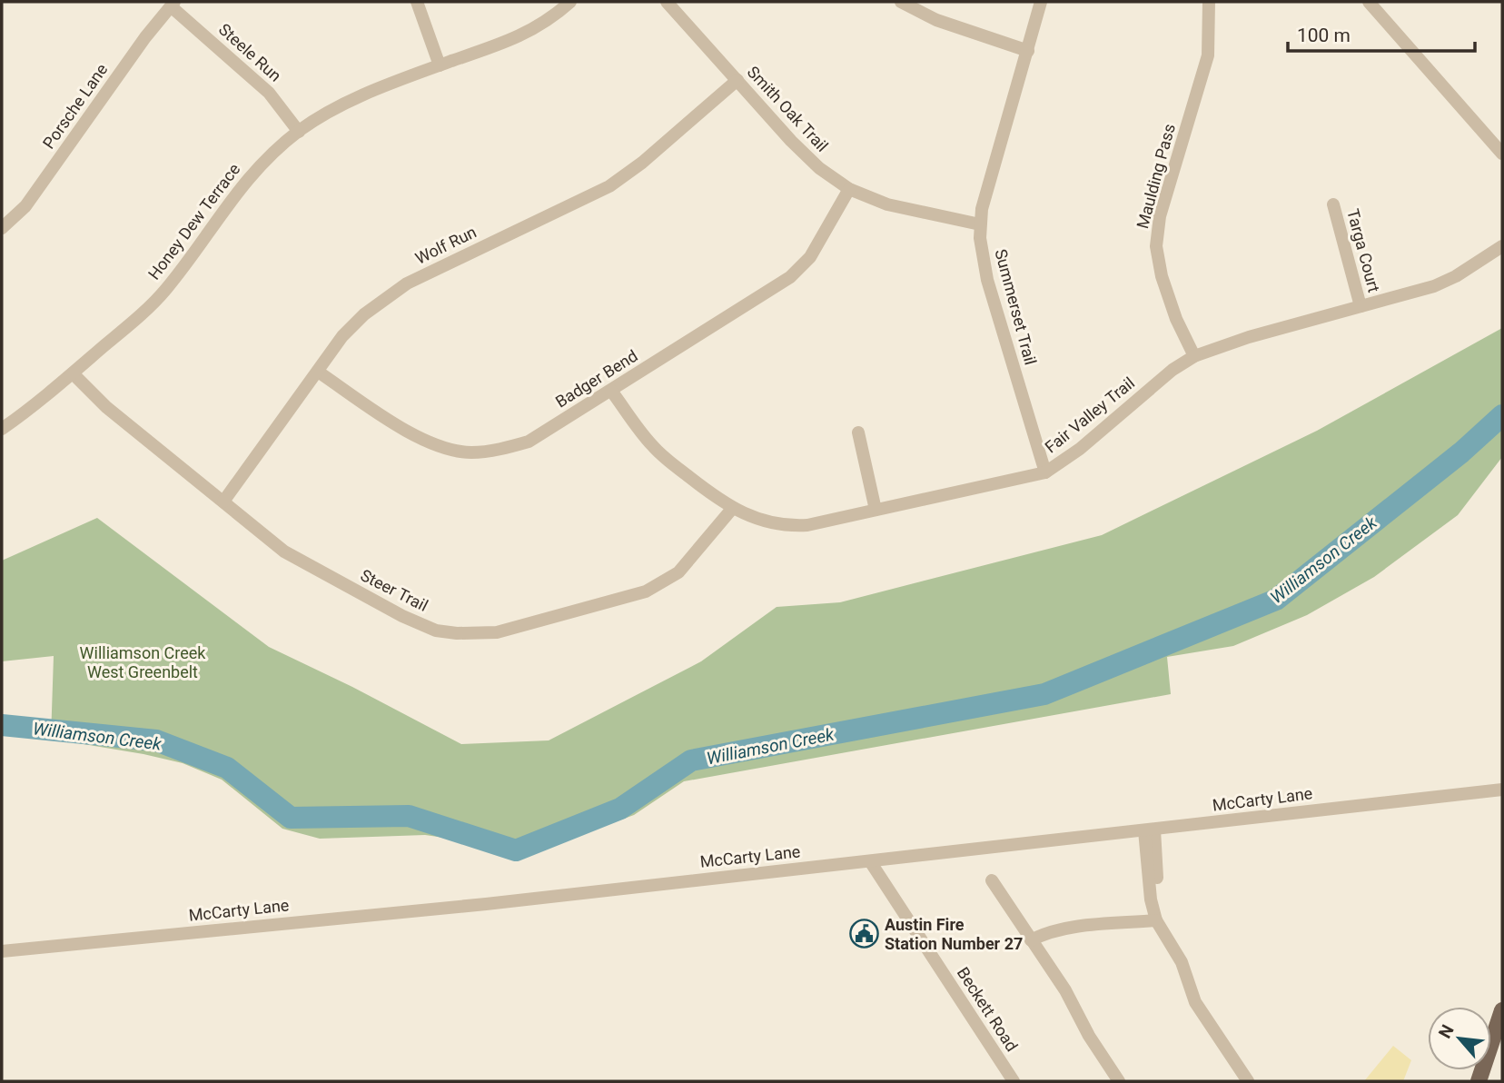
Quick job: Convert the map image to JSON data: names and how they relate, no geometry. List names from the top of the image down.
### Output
{
  "streets": {
    "street": [
      "Steele Run",
      "Porsche Lane",
      "Smith Oak Trail",
      "Maulding Pass",
      "Honey Dew Terrace",
      "Wolf Run",
      "Targa Court",
      "Summerset Trail",
      "Badger Bend",
      "Fair Valley Trail",
      "Steer Trail",
      "McCarty Lane",
      "Beckett Road"
    ]
  },
  "crossings": [
    ["Steele Run", "Porsche Lane"],
    ["Steele Run", "Honey Dew Terrace"],
    ["Smith Oak Trail", "Wolf Run"],
    ["Smith Oak Trail", "Summerset Trail"],
    ["Smith Oak Trail", "Badger Bend"],
    ["Maulding Pass", "Fair Valley Trail"],
    ["Honey Dew Terrace", "Steer Trail"],
    ["Wolf Run", "Badger Bend"],
    ["Wolf Run", "Steer Trail"],
    ["Targa Court", "Fair Valley Trail"],
    ["Summerset Trail", "Fair Valley Trail"],
    ["Badger Bend", "Fair Valley Trail"],
    ["Fair Valley Trail", "Steer Trail"],
    ["McCarty Lane", "Beckett Road"]
  ],
  "water": ["Williamson Creek"],
  "parks": ["Williamson Creek West Greenbelt"],
  "places": {
    "public building": ["Austin Fire Station Number 27"]
  },
  "scale_bar": "100 m",
  "north": "top left"
}
